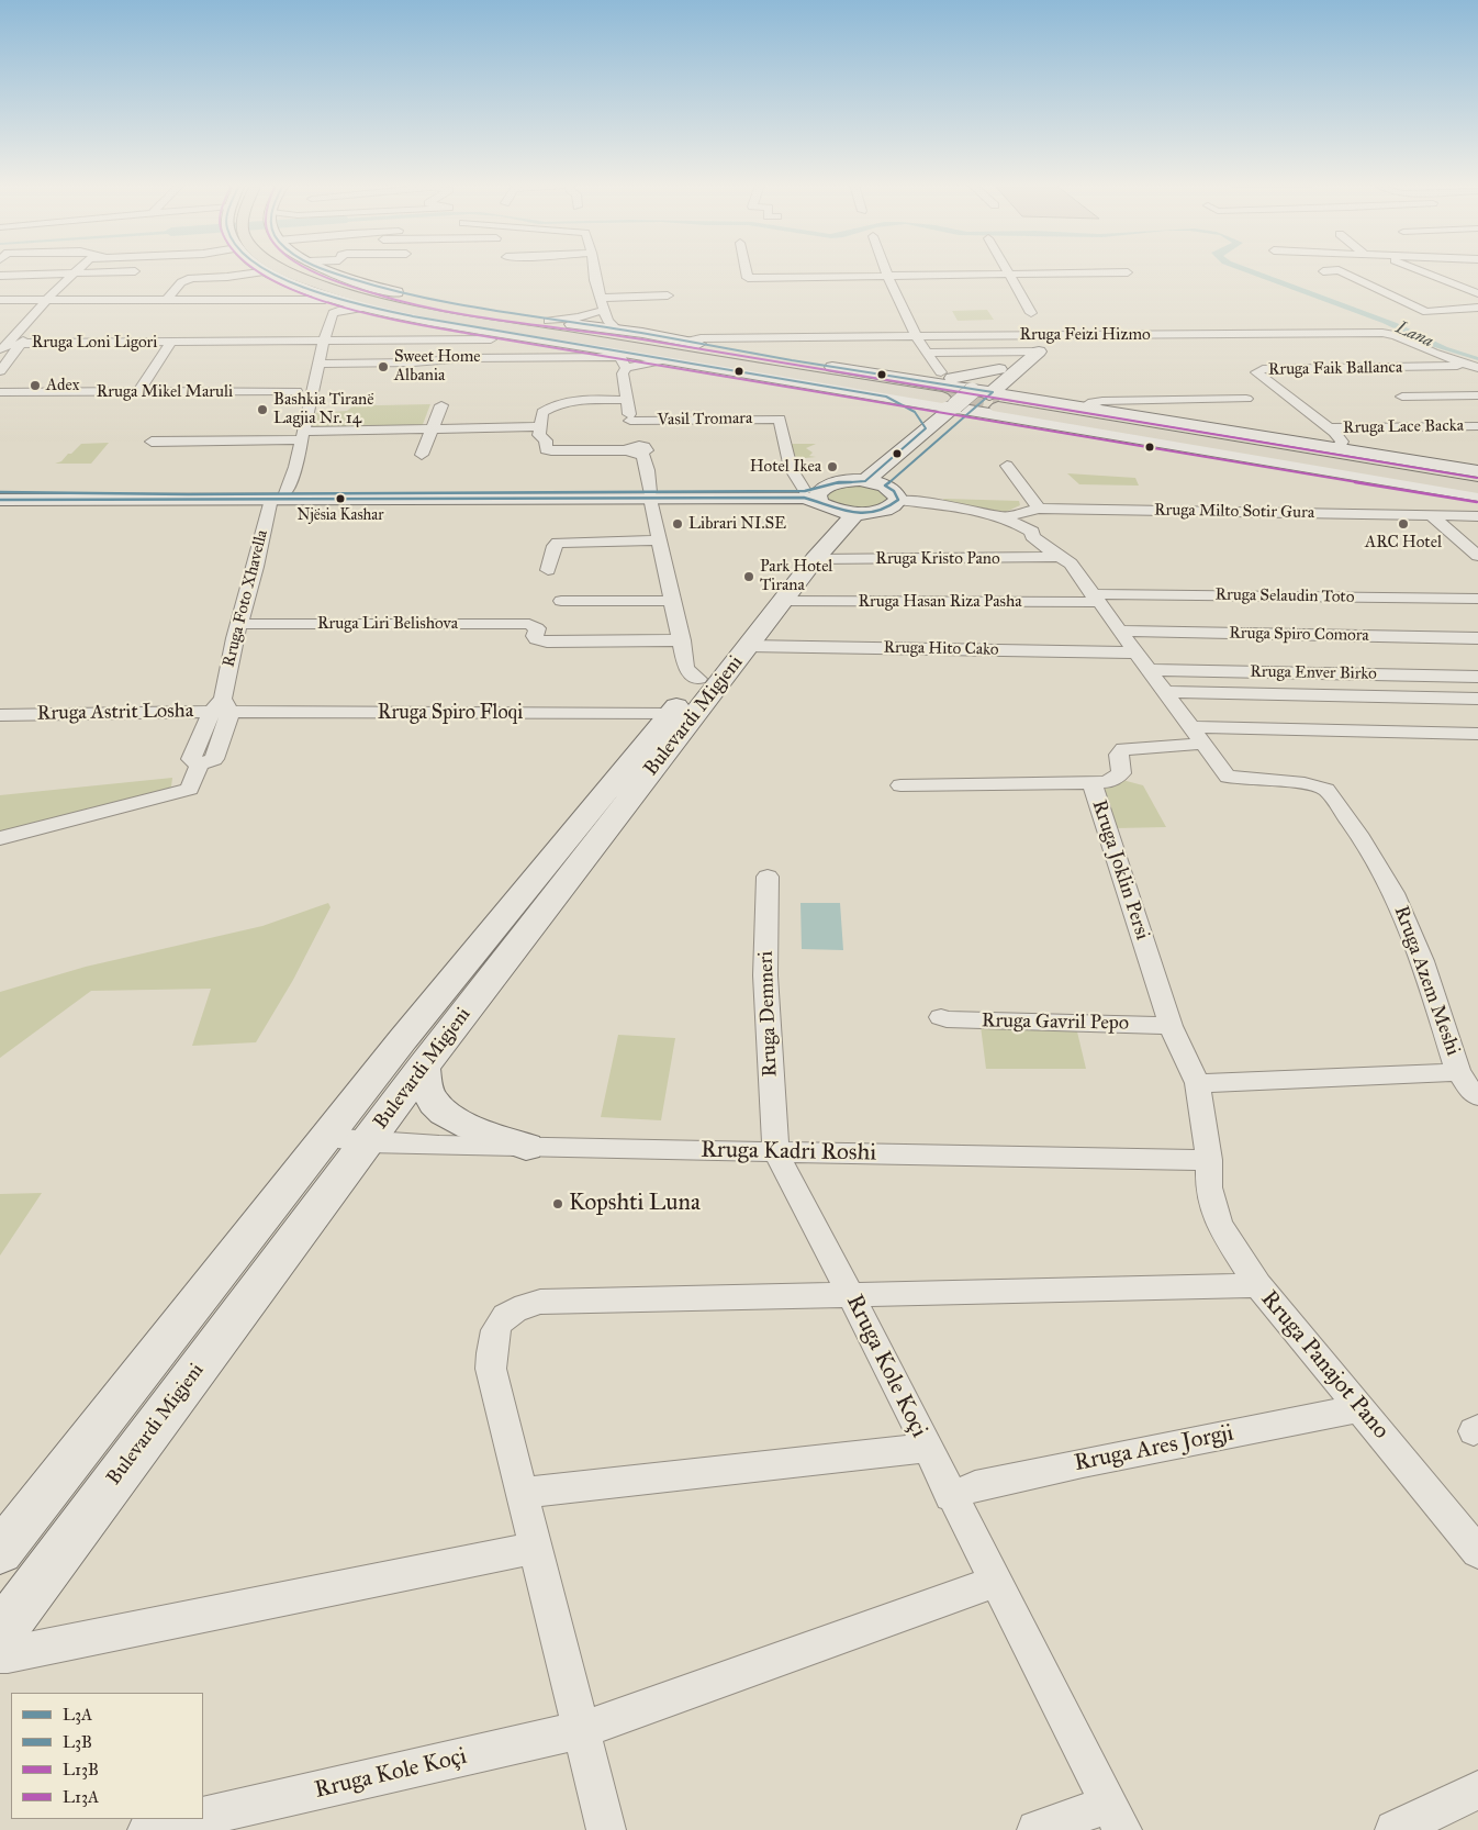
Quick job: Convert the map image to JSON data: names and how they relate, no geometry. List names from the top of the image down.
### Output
{
  "streets": {
    "main road": ["Bulevardi Migjeni"],
    "street": [
      "Rruga Feizi Hizmo",
      "Rruga Loni Ligori",
      "Rruga Faik Ballanca",
      "Rruga Mikel Maruli",
      "Vasil Tromara",
      "Rruga Lace Backa",
      "Rruga Milto Sotir Gura",
      "Rruga Kristo Pano",
      "Rruga Selaudin Toto",
      "Rruga Foto Xhavella",
      "Rruga Hasan Riza Pasha",
      "Rruga Liri Belishova",
      "Rruga Spiro Comora",
      "Rruga Hito Cako",
      "Rruga Enver Birko",
      "Rruga Astrit Losha",
      "Rruga Spiro Floqi",
      "Rruga Joklin Persi",
      "Rruga Azem Meshi",
      "Rruga Demneri",
      "Rruga Gavril Pepo",
      "Rruga Kadri Roshi",
      "Rruga Panajot Pano",
      "Rruga Kole Koçi",
      "Rruga Ares Jorgji"
    ]
  },
  "crossings": [
    ["Rruga Feizi Hizmo", "Rruga Faik Ballanca"],
    ["Rruga Faik Ballanca", "Rruga Lace Backa"],
    ["Vasil Tromara", "Bulevardi Migjeni"],
    ["Rruga Kristo Pano", "Bulevardi Migjeni"],
    ["Rruga Selaudin Toto", "Rruga Hasan Riza Pasha"],
    ["Rruga Foto Xhavella", "Rruga Liri Belishova"],
    ["Rruga Foto Xhavella", "Rruga Astrit Losha"],
    ["Rruga Foto Xhavella", "Rruga Spiro Floqi"],
    ["Rruga Hasan Riza Pasha", "Bulevardi Migjeni"],
    ["Rruga Hito Cako", "Bulevardi Migjeni"],
    ["Rruga Astrit Losha", "Rruga Spiro Floqi"],
    ["Rruga Spiro Floqi", "Bulevardi Migjeni"],
    ["Bulevardi Migjeni", "Rruga Kadri Roshi"],
    ["Rruga Joklin Persi", "Rruga Azem Meshi"],
    ["Rruga Joklin Persi", "Rruga Gavril Pepo"],
    ["Rruga Joklin Persi", "Rruga Kadri Roshi"],
    ["Rruga Joklin Persi", "Rruga Panajot Pano"],
    ["Rruga Demneri", "Rruga Kadri Roshi"],
    ["Rruga Demneri", "Rruga Kole Koçi"],
    ["Rruga Kadri Roshi", "Rruga Panajot Pano"],
    ["Rruga Kadri Roshi", "Rruga Kole Koçi"],
    ["Rruga Panajot Pano", "Rruga Ares Jorgji"],
    ["Rruga Kole Koçi", "Rruga Ares Jorgji"]
  ],
  "water": ["Lana"],
  "places": [
    "Sweet Home Albania",
    "Adex",
    "Bashkia Tiranë Lagjia Nr. 14",
    "Hotel Ikea",
    "Njësia Kashar",
    "Librari NI.SE",
    "ARC Hotel",
    "Park Hotel Tirana",
    "Kopshti Luna"
  ],
  "lines": [
    "transit line L3A",
    "transit line L3B",
    "transit line L13B",
    "transit line L13A"
  ],
  "legend": [
    "L3A",
    "L3B",
    "L13B",
    "L13A"
  ]
}
